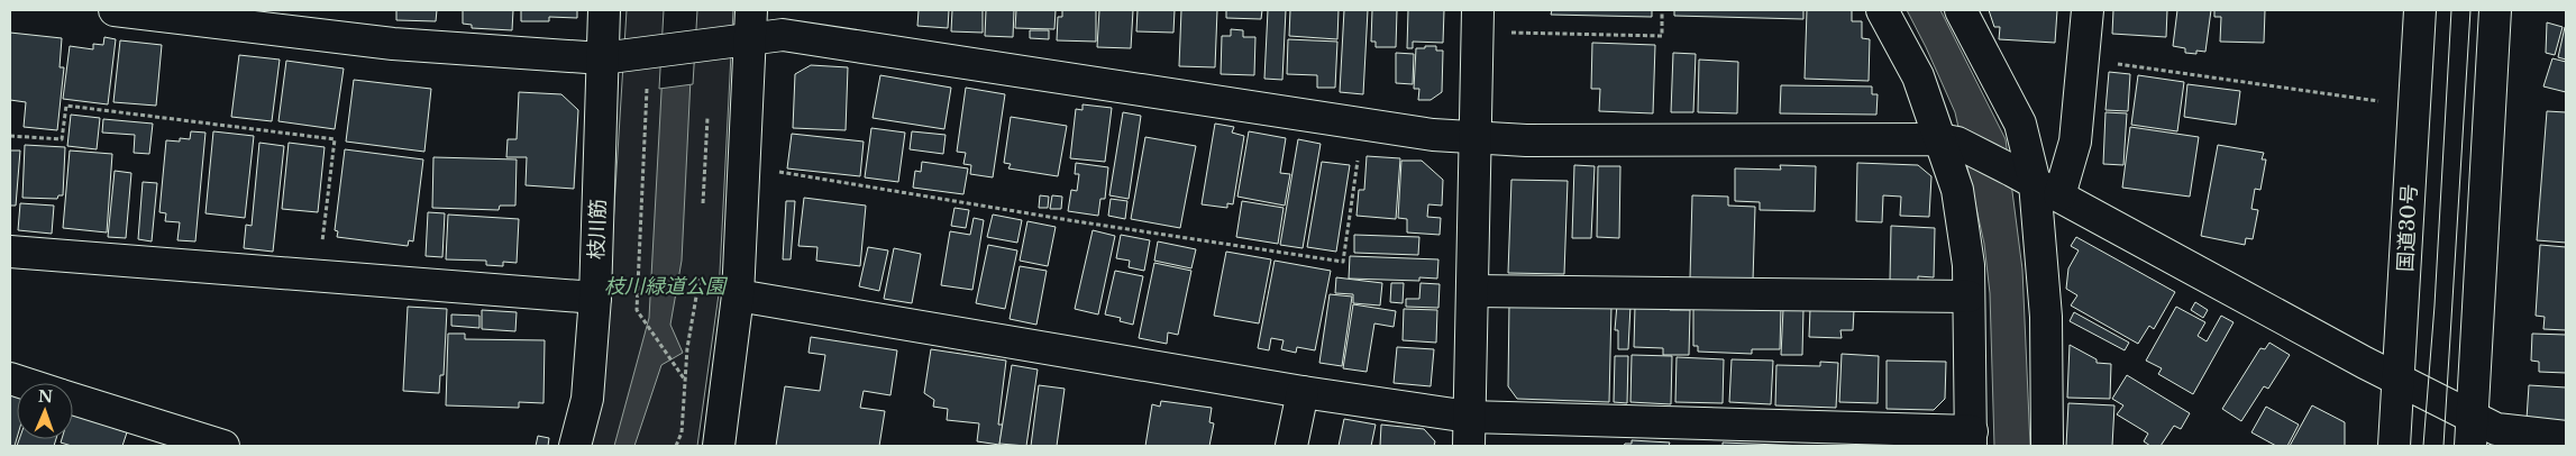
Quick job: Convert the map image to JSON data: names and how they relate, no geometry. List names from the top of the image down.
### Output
{
  "streets": {
    "main road": ["国道30号", "枝川筋"]
  },
  "parks": ["枝川緑道公園"],
  "north": "top"
}
